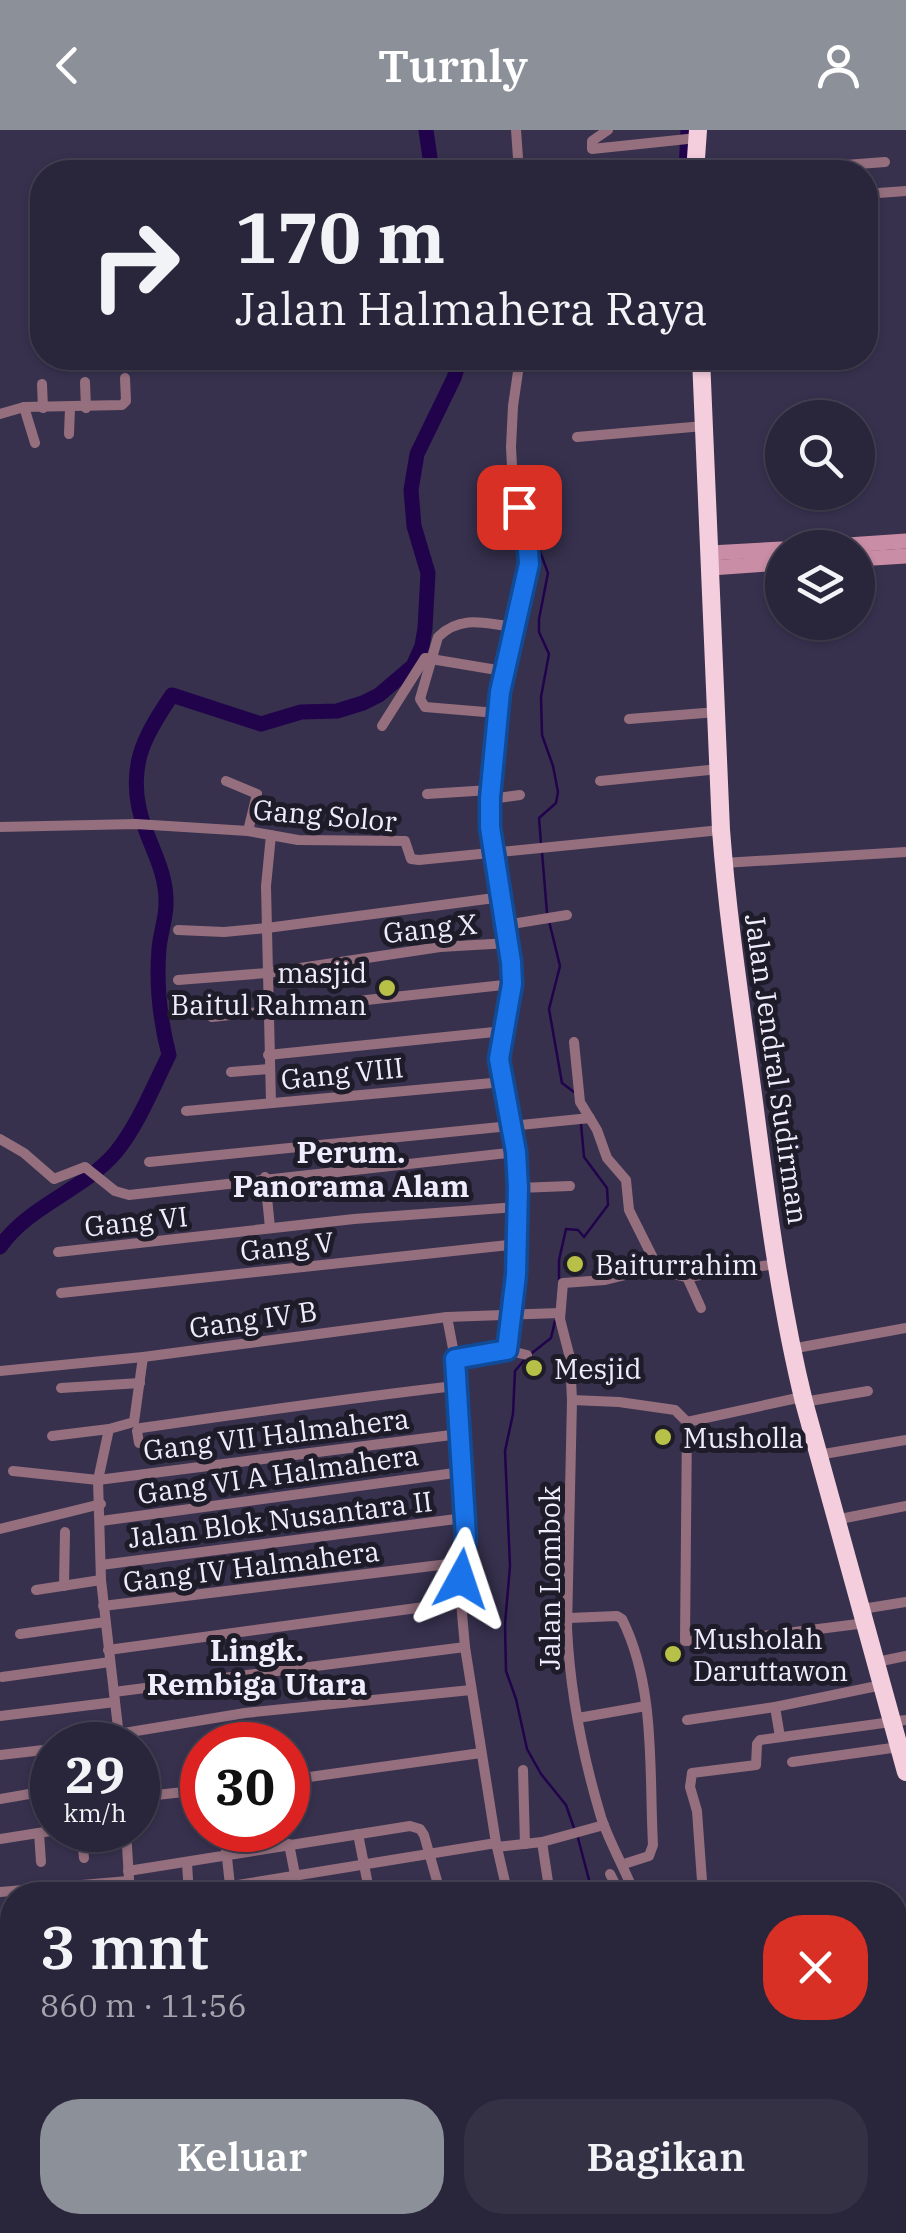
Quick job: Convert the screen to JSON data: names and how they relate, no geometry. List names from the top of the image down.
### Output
{
  "streets": {
    "highway": ["Jalan Jendral Sudirman"],
    "street": [
      "Gang Solor",
      "Gang X",
      "Gang VIII",
      "Gang VI",
      "Gang V",
      "Gang IV B",
      "Gang VII Halmahera",
      "Gang VI A Halmahera",
      "Jalan Blok Nusantara II",
      "Gang IV Halmahera",
      "Jalan Lombok"
    ]
  },
  "crossings": [
    ["Gang Solor", "Jalan Jendral Sudirman"],
    ["Gang IV B", "Jalan Lombok"]
  ],
  "districts": ["Perum. Panorama Alam", "Lingk. Rembiga Utara"],
  "places": [
    "masjid Baitul Rahman",
    "Baiturrahim",
    "Mesjid",
    "Musholla",
    "Musholah Daruttawon"
  ],
  "page": {
    "header": "Turnly",
    "turn": ["170 m", "Jalan Halmahera Raya"],
    "speed": "29 km/h",
    "limit": "30",
    "heading": ["3 mnt", "860 m · 11:56"],
    "buttons": ["Keluar", "Bagikan"]
  }
}
